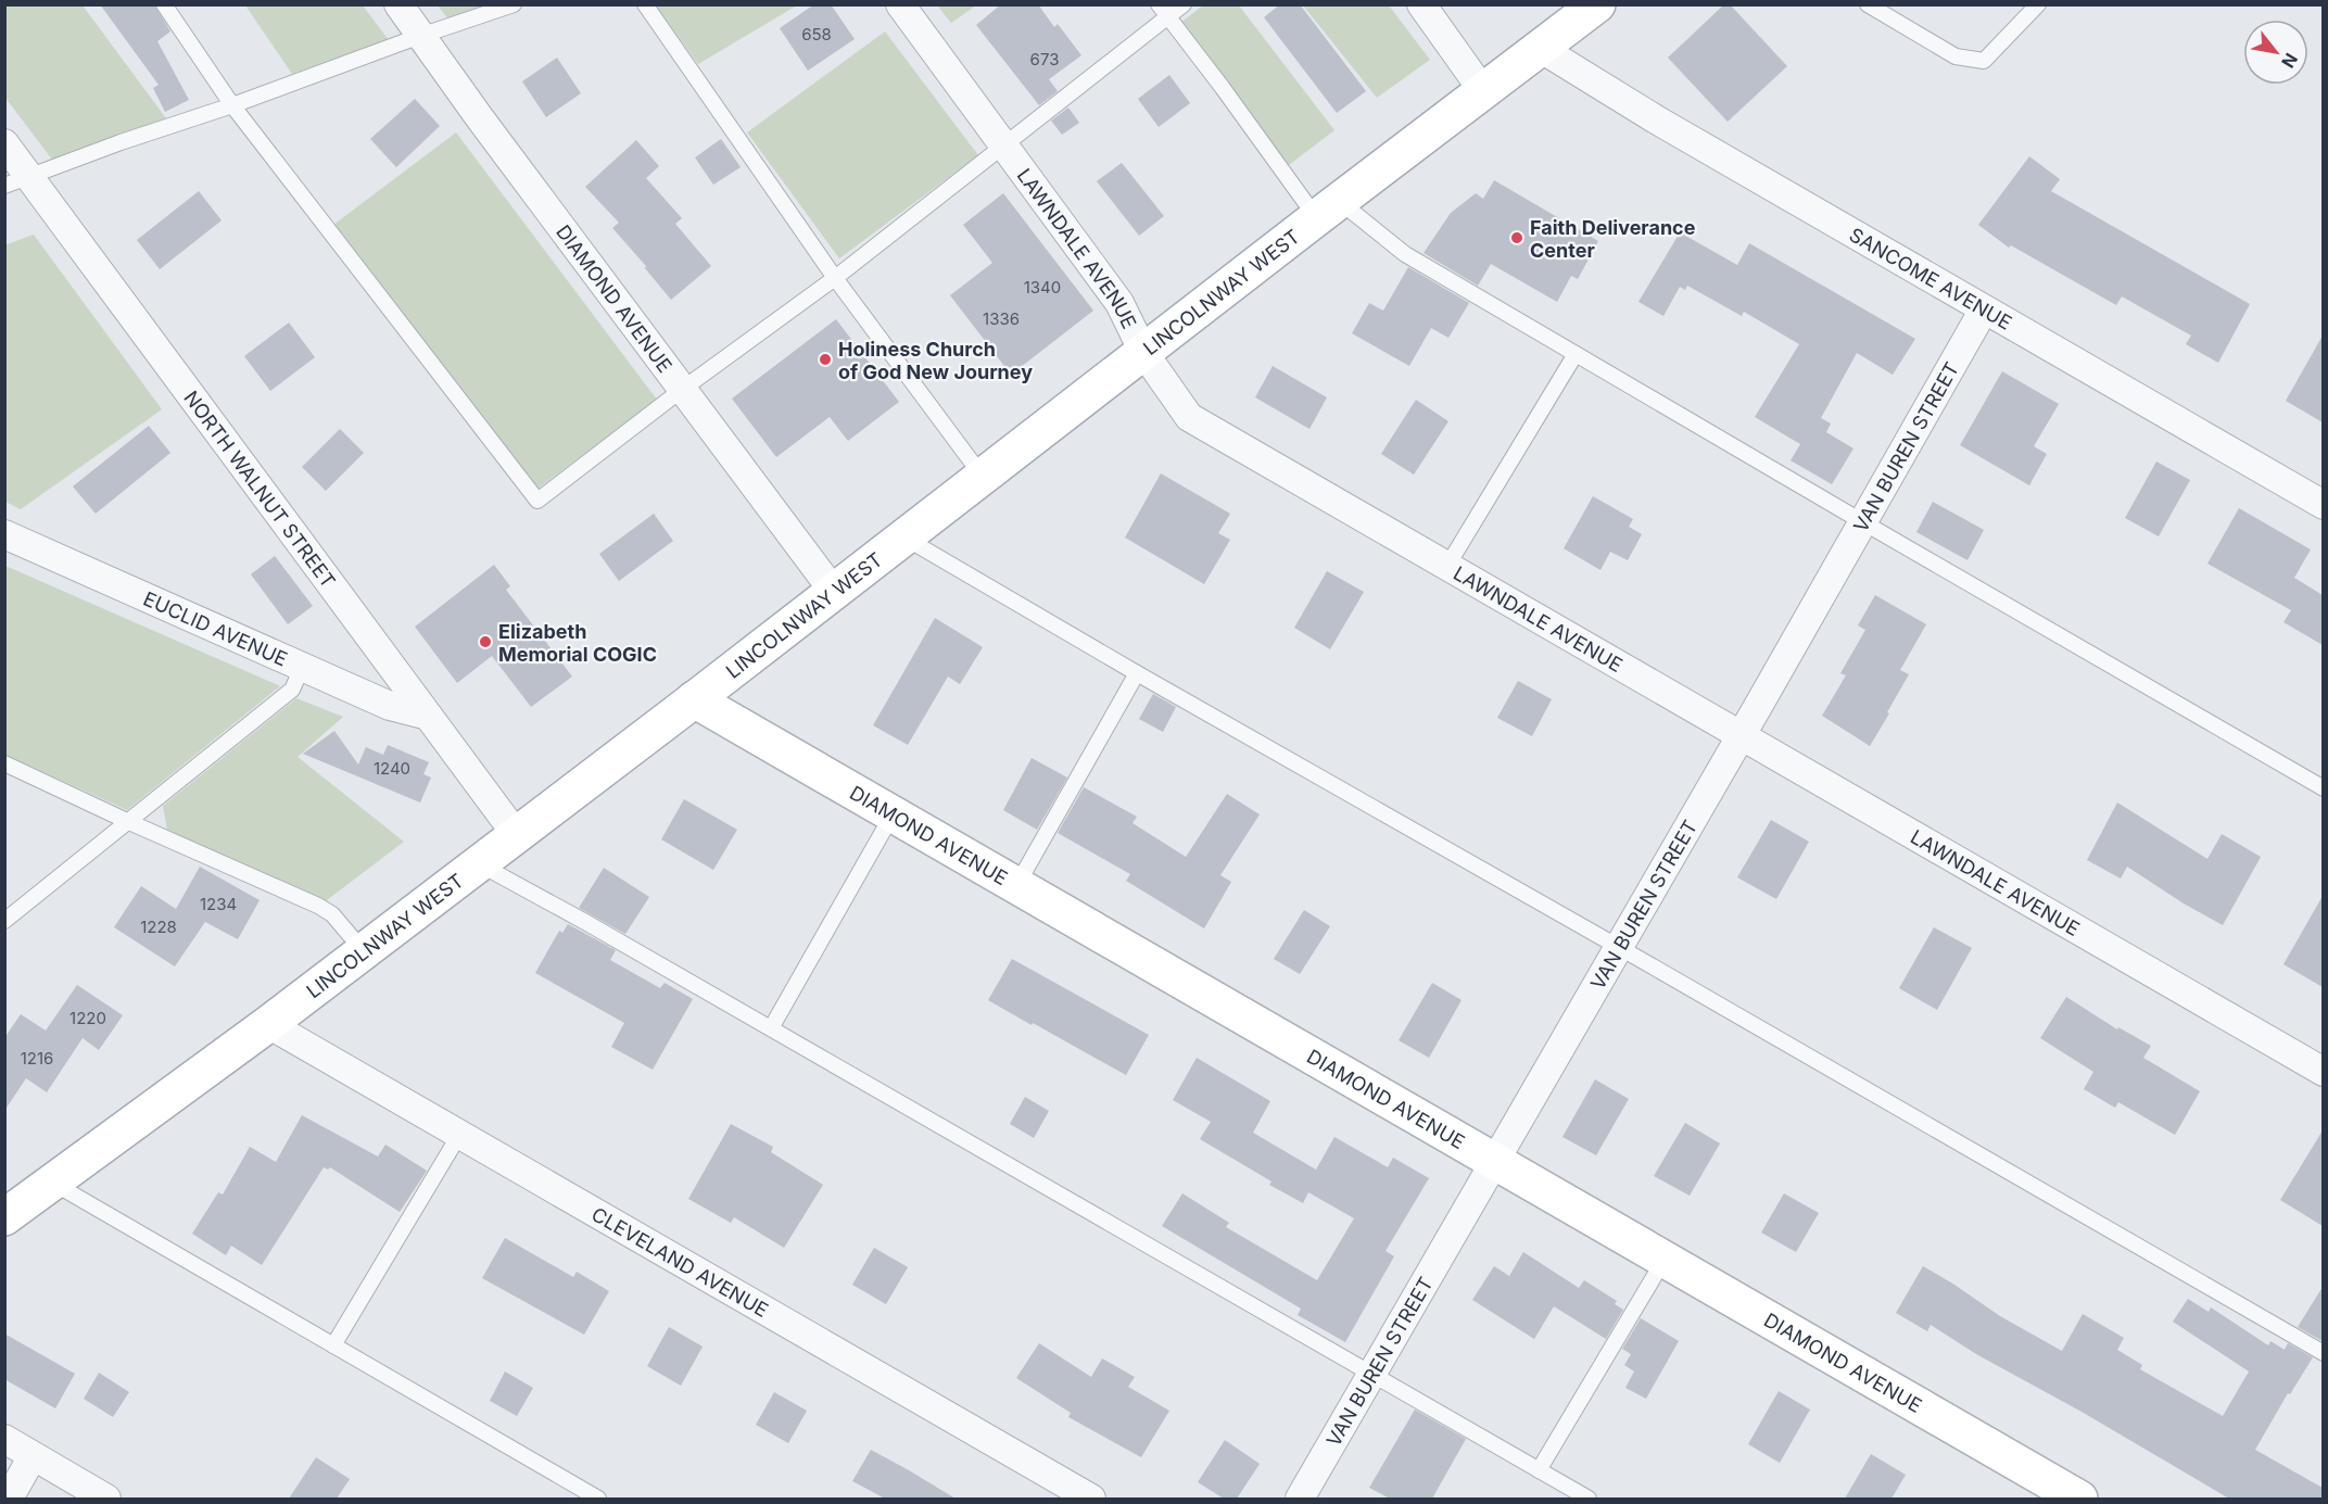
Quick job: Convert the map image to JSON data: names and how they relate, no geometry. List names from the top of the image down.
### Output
{
  "streets": {
    "main road": ["LINCOLNWAY WEST", "DIAMOND AVENUE"],
    "street": [
      "LAWNDALE AVENUE",
      "SANCOME AVENUE",
      "VAN BUREN STREET",
      "NORTH WALNUT STREET",
      "EUCLID AVENUE",
      "CLEVELAND AVENUE"
    ]
  },
  "crossings": [
    ["LAWNDALE AVENUE", "LINCOLNWAY WEST"],
    ["LAWNDALE AVENUE", "VAN BUREN STREET"],
    ["SANCOME AVENUE", "LINCOLNWAY WEST"],
    ["SANCOME AVENUE", "VAN BUREN STREET"],
    ["LINCOLNWAY WEST", "DIAMOND AVENUE"],
    ["LINCOLNWAY WEST", "NORTH WALNUT STREET"],
    ["LINCOLNWAY WEST", "CLEVELAND AVENUE"],
    ["DIAMOND AVENUE", "VAN BUREN STREET"],
    ["NORTH WALNUT STREET", "EUCLID AVENUE"]
  ],
  "places": ["Faith Deliverance Center", "Holiness Church of God New Journey", "Elizabeth Memorial COGIC"],
  "house_numbers": [
    "658",
    "673",
    "1340",
    "1336",
    "1240",
    "1234",
    "1228",
    "1220",
    "1216"
  ],
  "north": "bottom right"
}
